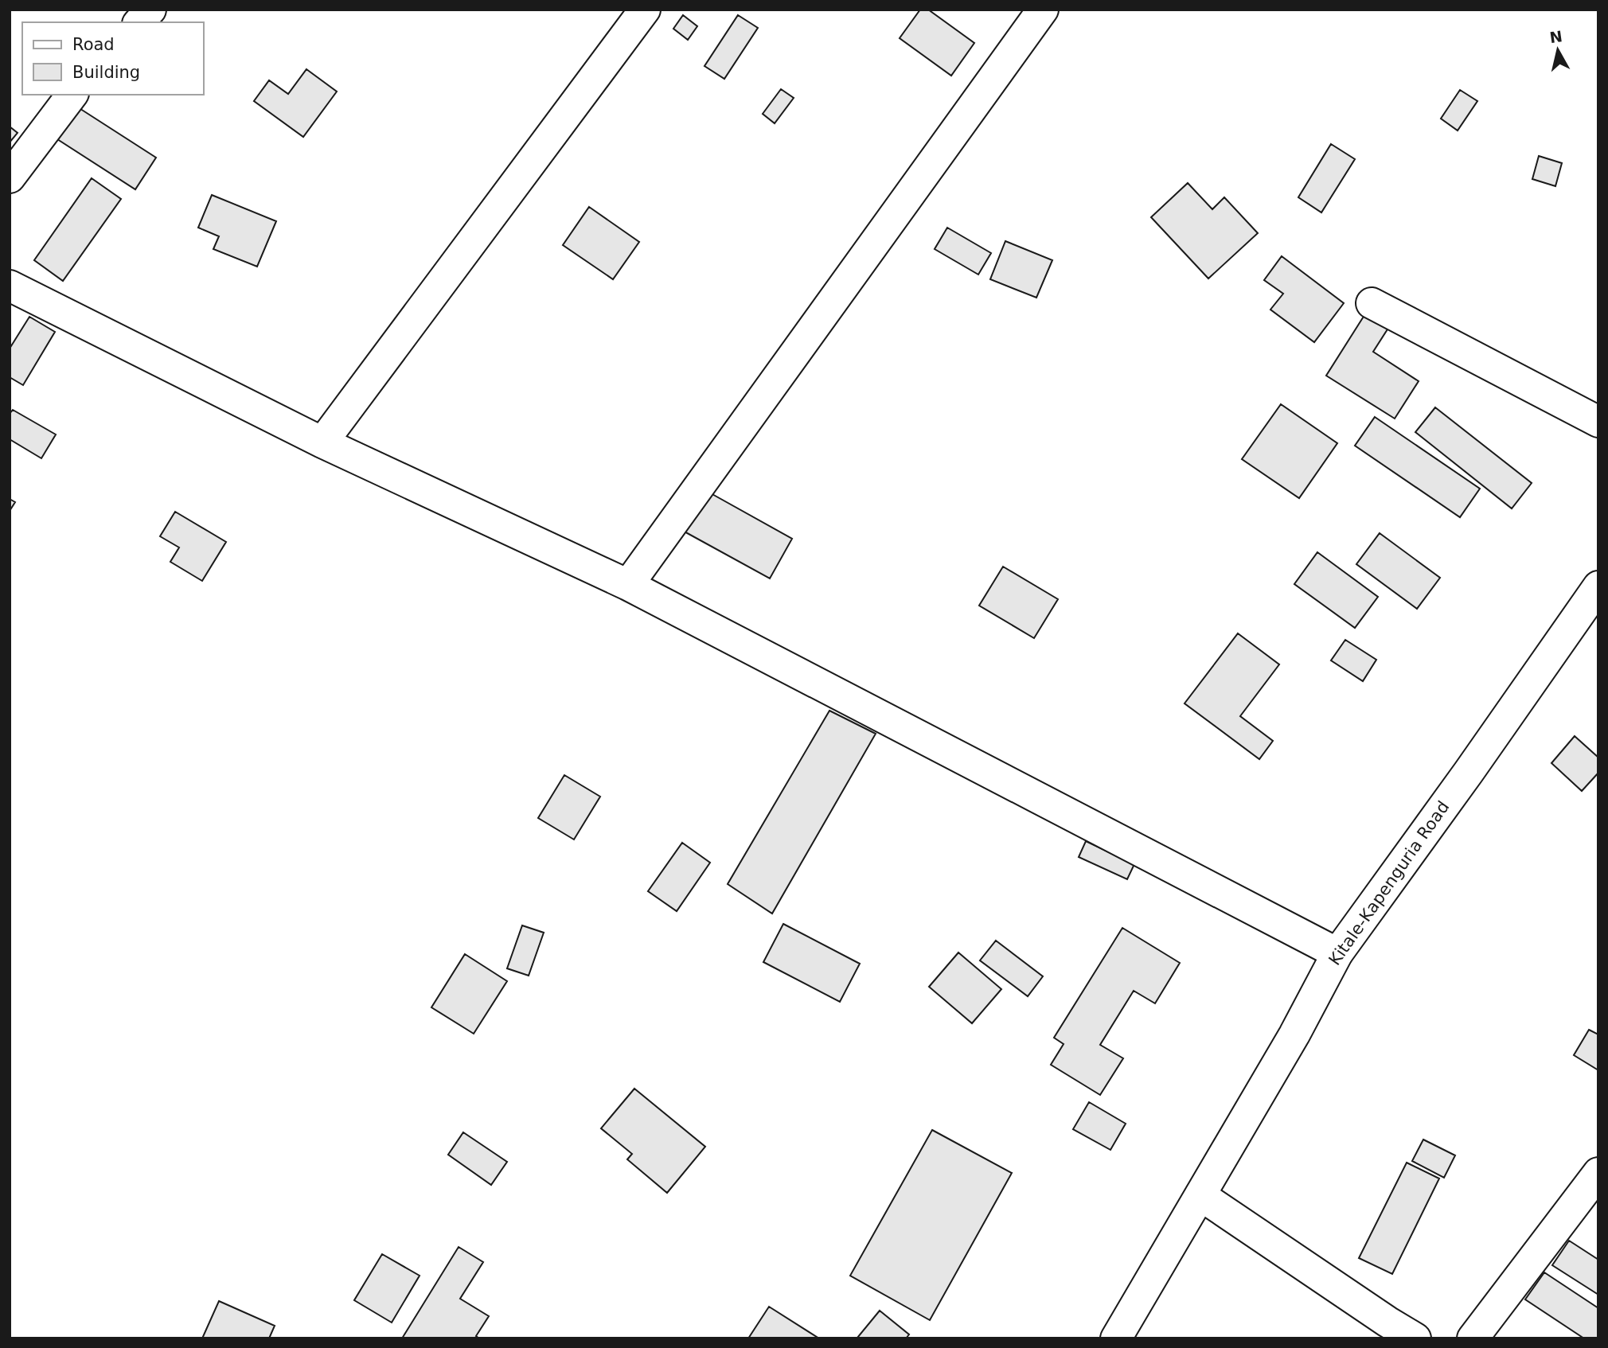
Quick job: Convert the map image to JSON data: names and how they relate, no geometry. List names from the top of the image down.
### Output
{
  "streets": {
    "main road": ["Kitale-Kapenguria Road"]
  },
  "legend": ["Road", "Building"],
  "north": "top"
}
